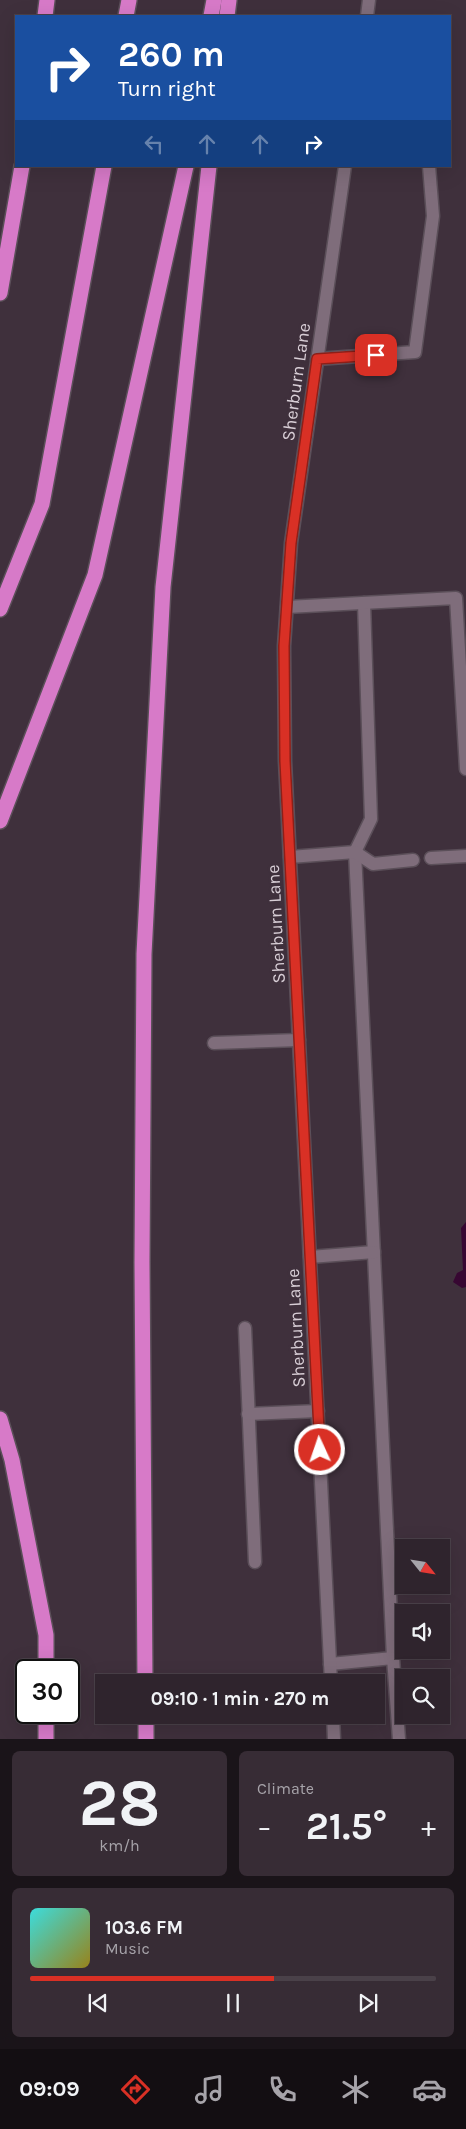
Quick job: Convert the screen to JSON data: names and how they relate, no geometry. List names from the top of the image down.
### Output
{
  "streets": {
    "street": ["Sherburn Lane"]
  },
  "north": "bottom right",
  "page": {
    "turn": ["260 m", "Turn right"],
    "limit": "30",
    "trip": "09:10 · 1 min · 270 m",
    "tile": [
      ["28", "km/h"],
      "Climate"
    ],
    "heat": ["−", "21.5°", "+"],
    "song": ["103.6 FM", "Music"],
    "tabs": "09:09"
  }
}
